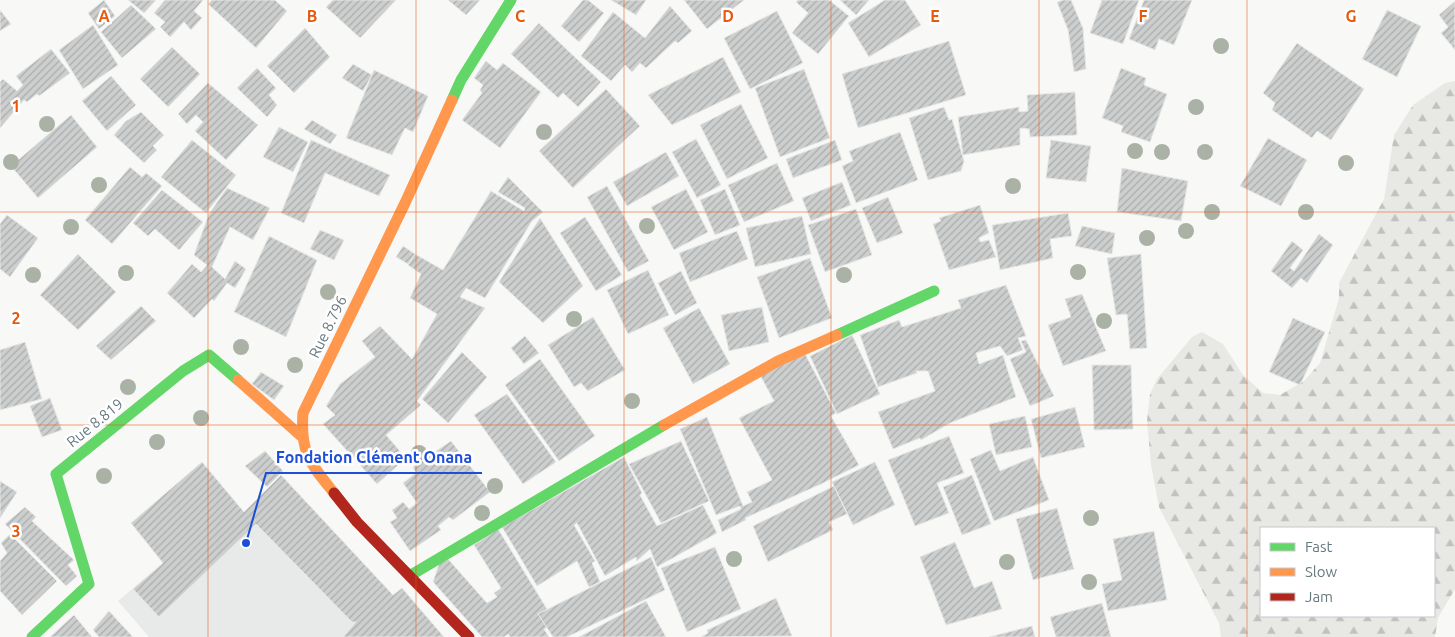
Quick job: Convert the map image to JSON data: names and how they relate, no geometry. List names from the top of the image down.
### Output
{
  "streets": {
    "street": ["Rue 8.796", "Rue 8.819"]
  },
  "crossings": [
    ["Rue 8.796", "Rue 8.819"]
  ],
  "places": ["Fondation Clément Onana"],
  "legend": ["Fast", "Slow", "Jam"],
  "grid": {
    "columns": [
      "A",
      "B",
      "C",
      "D",
      "E",
      "F",
      "G"
    ],
    "rows": ["1", "2", "3"]
  }
}
